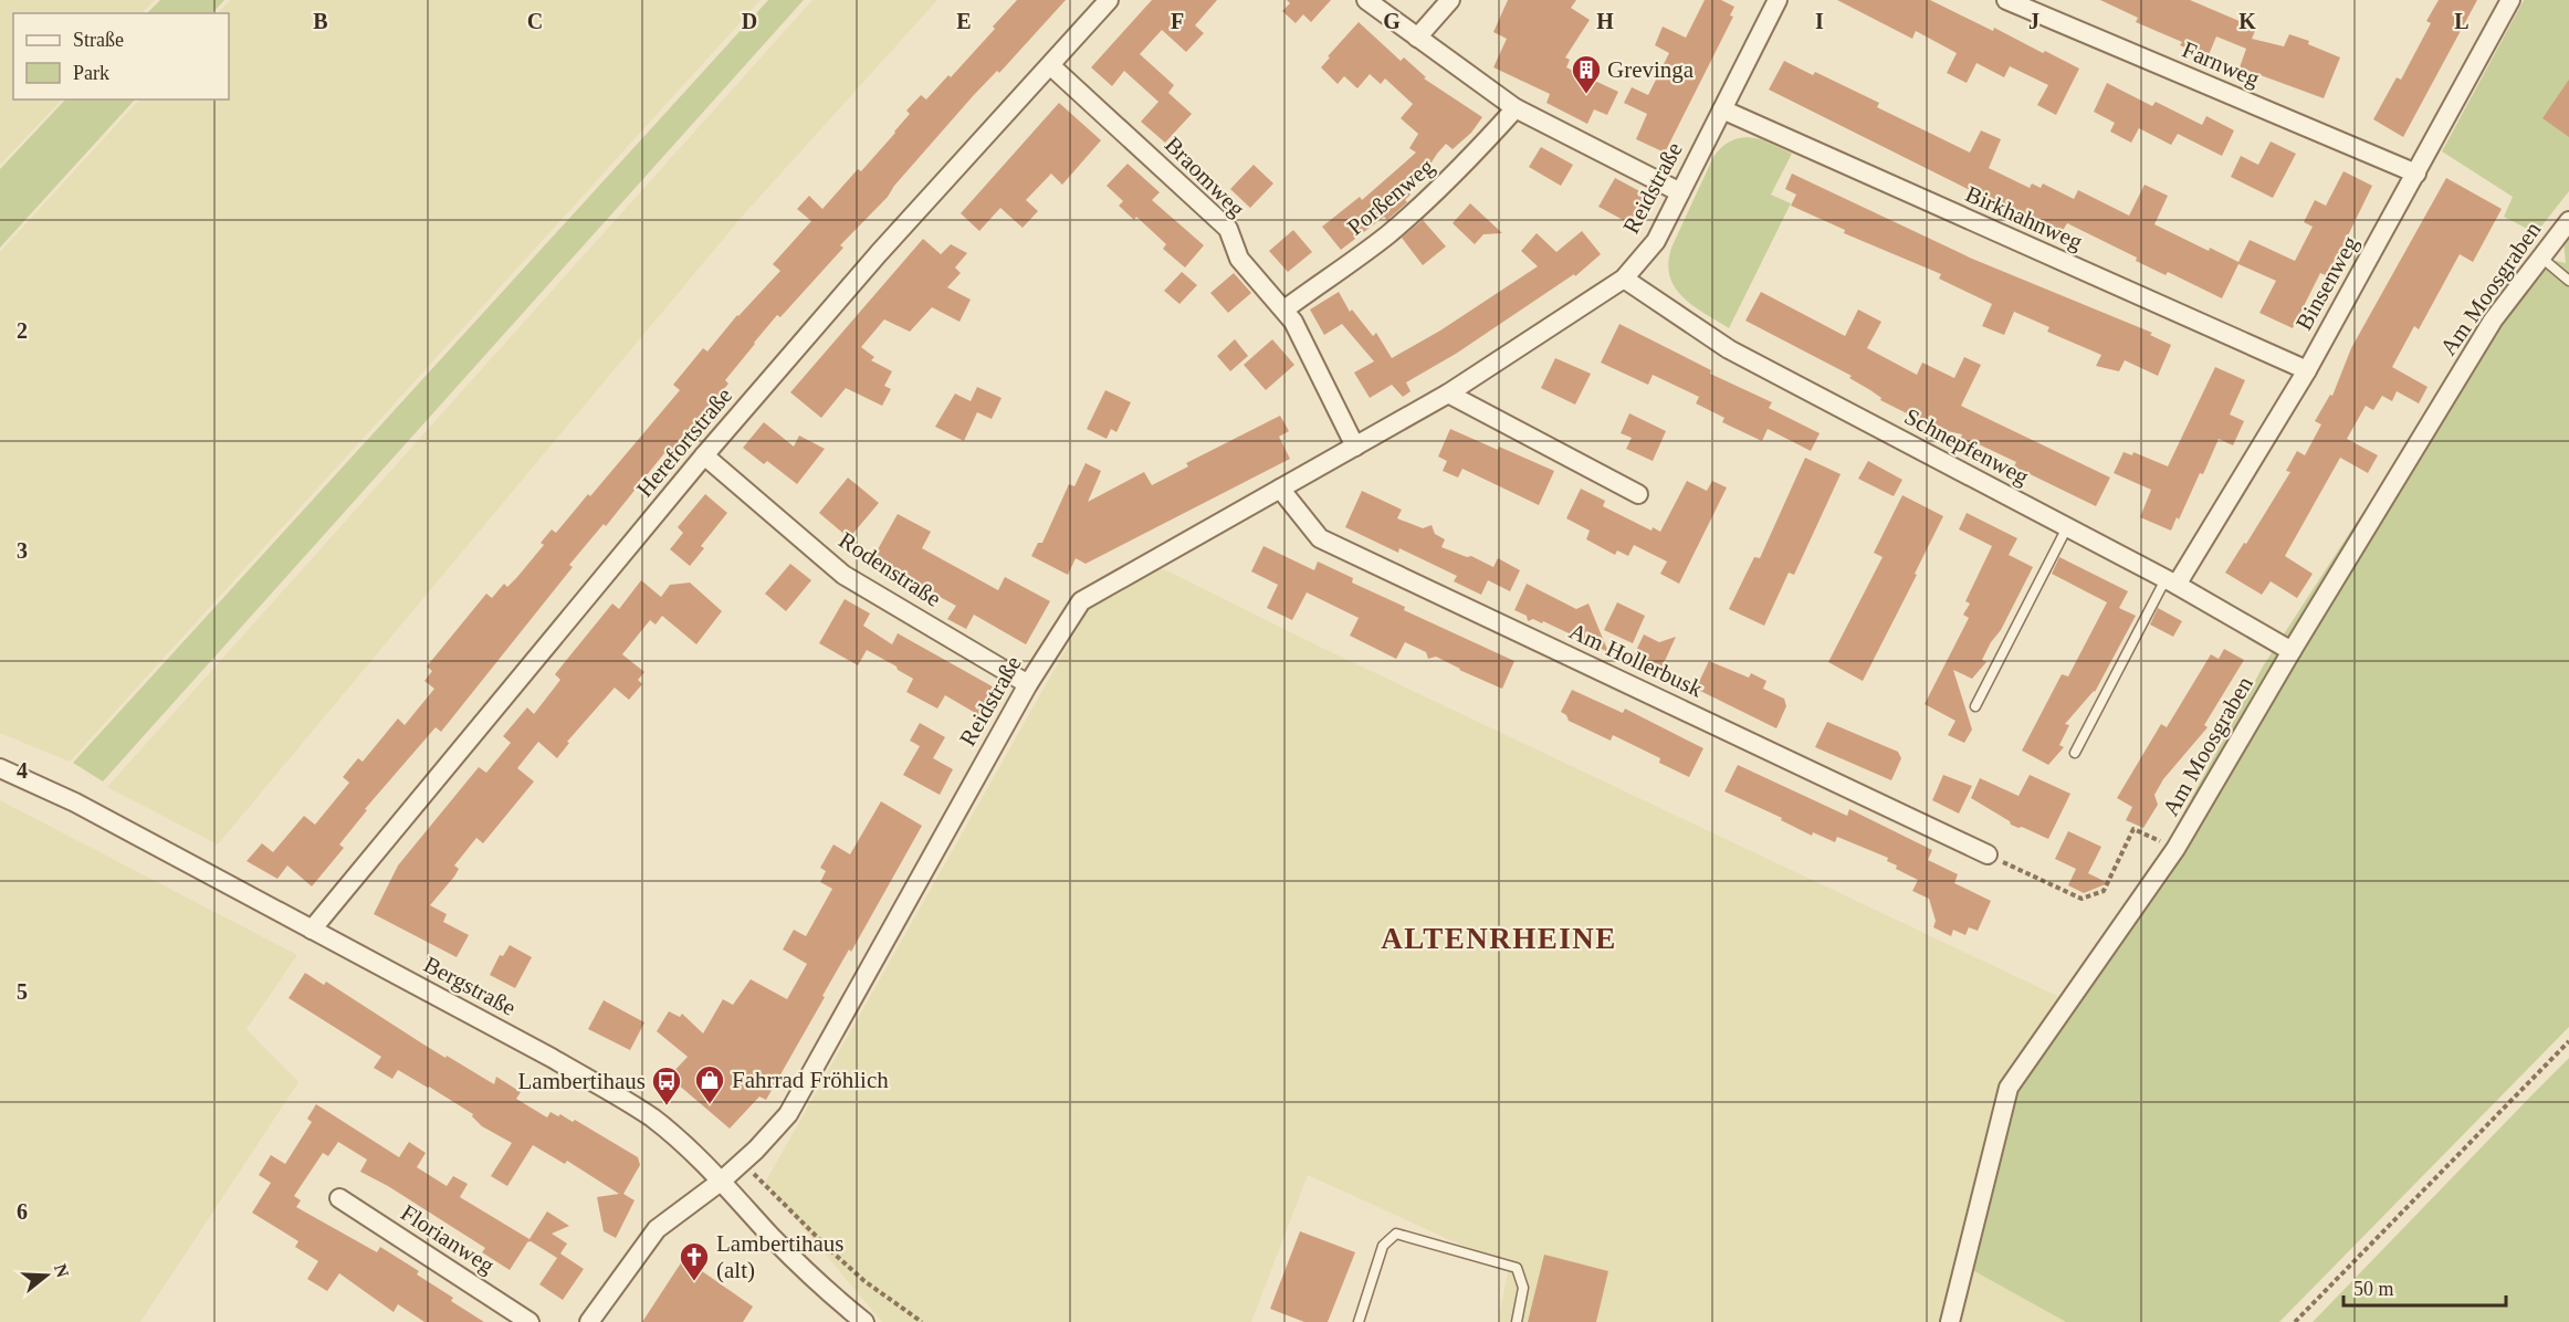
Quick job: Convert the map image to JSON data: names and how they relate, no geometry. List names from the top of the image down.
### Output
{
  "streets": {
    "street": [
      "Farnweg",
      "Braomweg",
      "Reidstraße",
      "Porßenweg",
      "Birkhahnweg",
      "Binsenweg",
      "Am Moosgraben",
      "Herefortstraße",
      "Schnepfenweg",
      "Rodenstraße",
      "Am Hollerbusk",
      "Bergstraße",
      "Florianweg"
    ]
  },
  "crossings": [
    ["Farnweg", "Binsenweg"],
    ["Braomweg", "Reidstraße"],
    ["Braomweg", "Porßenweg"],
    ["Braomweg", "Herefortstraße"],
    ["Reidstraße", "Birkhahnweg"],
    ["Reidstraße", "Schnepfenweg"],
    ["Reidstraße", "Rodenstraße"],
    ["Reidstraße", "Am Hollerbusk"],
    ["Reidstraße", "Bergstraße"],
    ["Birkhahnweg", "Binsenweg"],
    ["Binsenweg", "Schnepfenweg"],
    ["Am Moosgraben", "Schnepfenweg"],
    ["Herefortstraße", "Rodenstraße"],
    ["Herefortstraße", "Bergstraße"]
  ],
  "districts": ["ALTENRHEINE"],
  "places": {
    "building": ["Grevinga"],
    "shop": ["Fahrrad Fröhlich"],
    "bus stop": ["Lambertihaus"],
    "church": ["Lambertihaus (alt)"]
  },
  "legend": ["Straße", "Park"],
  "scale_bar": "50 m",
  "north": "right",
  "grid": {
    "columns": [
      "B",
      "C",
      "D",
      "E",
      "F",
      "G",
      "H",
      "I",
      "J",
      "K",
      "L"
    ],
    "rows": [
      "2",
      "3",
      "4",
      "5",
      "6"
    ]
  }
}
